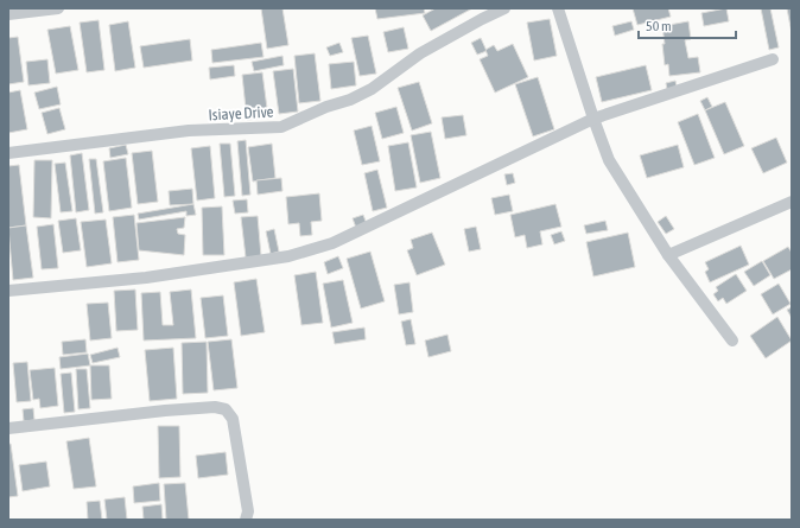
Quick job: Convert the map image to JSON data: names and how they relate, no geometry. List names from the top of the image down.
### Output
{
  "streets": {
    "street": ["Isiaye Drive"]
  },
  "scale_bar": "50 m"
}
